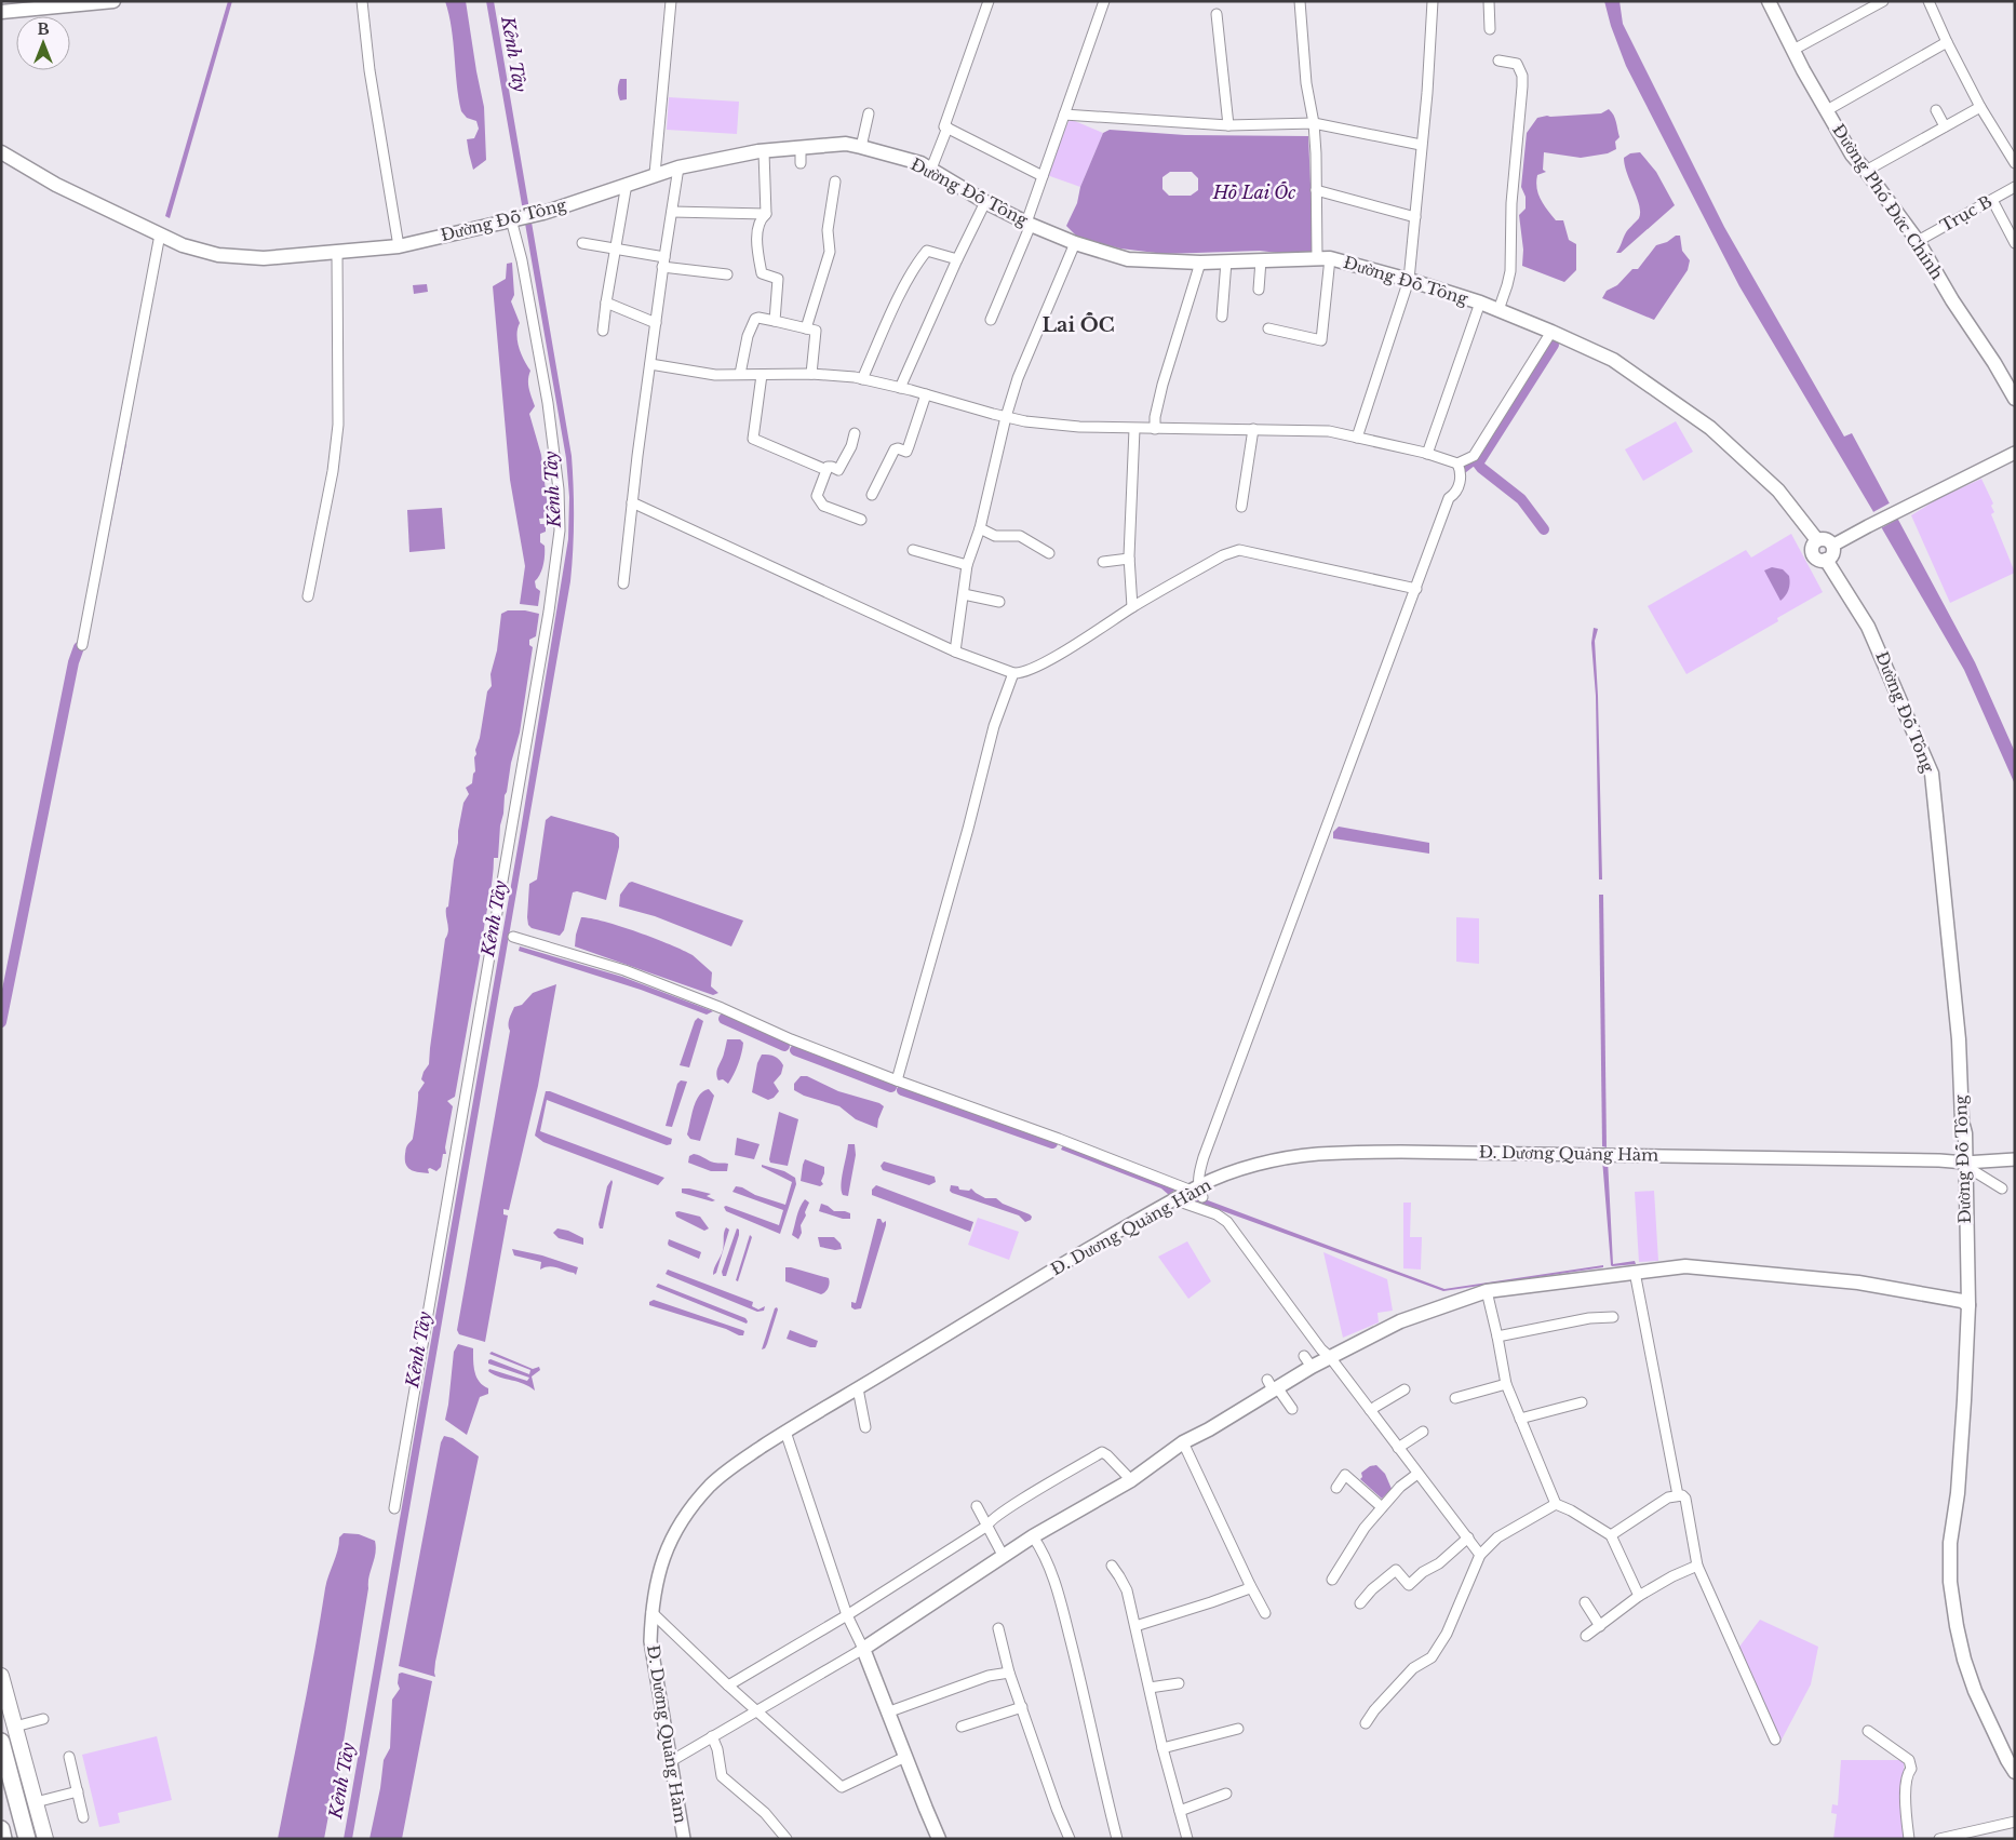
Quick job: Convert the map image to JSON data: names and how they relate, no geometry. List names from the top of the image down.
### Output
{
  "streets": {
    "main road": ["Đường Đỗ Tông", "Đường Phó Đức Chính"],
    "street": ["Trục B", "Đ. Dương Quảng Hàm"]
  },
  "crossings": [
    ["Đường Đỗ Tông", "Đ. Dương Quảng Hàm"],
    ["Đường Phó Đức Chính", "Trục B"]
  ],
  "districts": ["Lai ỐC"],
  "water": ["Kênh Tây", "Hồ Lai Ốc"],
  "north": "top"
}
